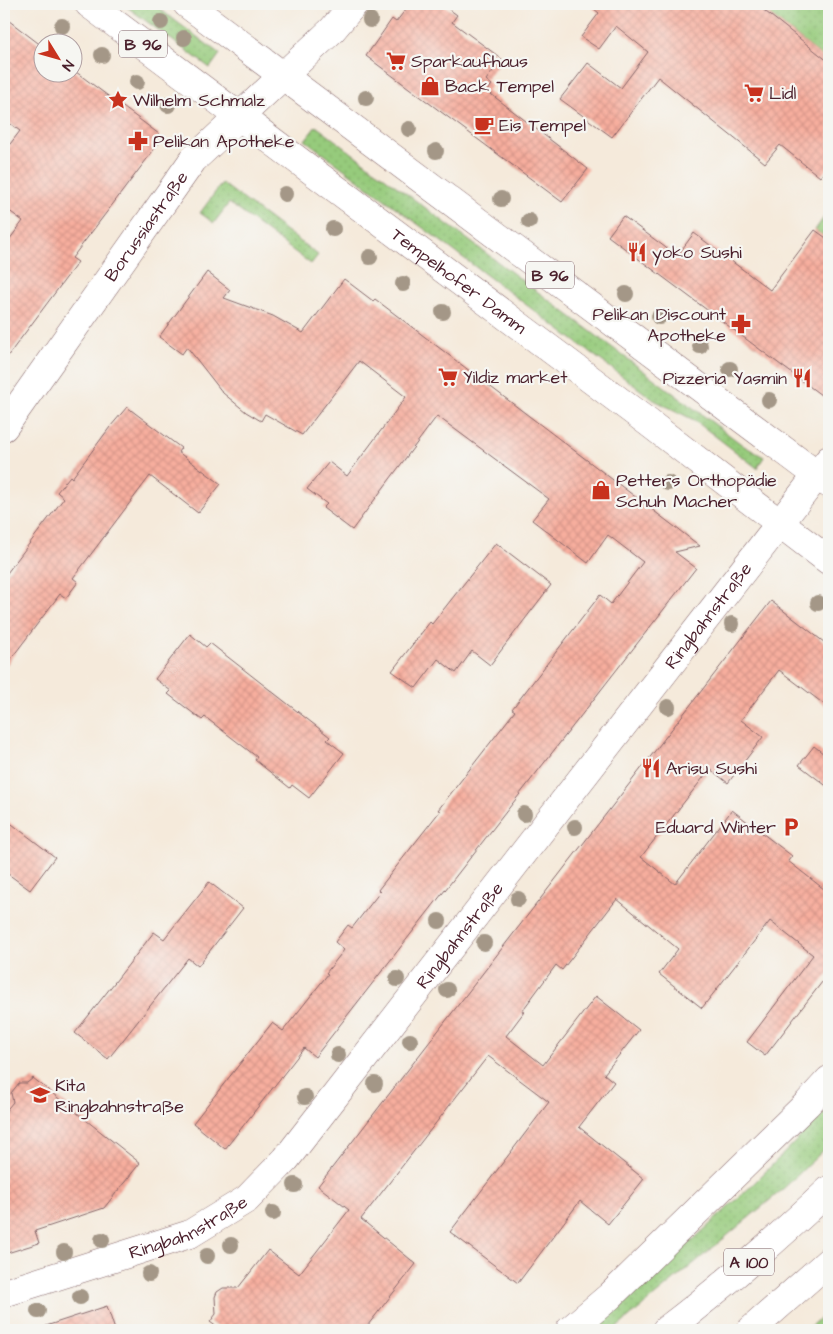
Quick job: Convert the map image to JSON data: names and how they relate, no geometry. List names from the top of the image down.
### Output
{
  "streets": {
    "main road": [
      "B 96",
      "Borussiastraße",
      "Tempelhofer Damm",
      "Ringbahnstraße",
      "A 100"
    ]
  },
  "crossings": [
    ["B 96", "Borussiastraße"],
    ["B 96", "Ringbahnstraße"],
    ["Borussiastraße", "Tempelhofer Damm"],
    ["Tempelhofer Damm", "Ringbahnstraße"]
  ],
  "places": {
    "supermarket": ["Sparkaufhaus", "Lidl", "Yildiz market"],
    "shop": ["Back Tempel", "Petters Orthopädie Schuh Macher"],
    "place": ["Wilhelm Schmalz"],
    "cafe": ["Eis Tempel"],
    "pharmacy": ["Pelikan Apotheke", "Pelikan Discount Apotheke"],
    "restaurant": ["yoko Sushi", "Pizzeria Yasmin", "Arisu Sushi"],
    "parking": ["Eduard Winter"],
    "school or university": ["Kita Ringbahnstraße"]
  },
  "north": "bottom right"
}
